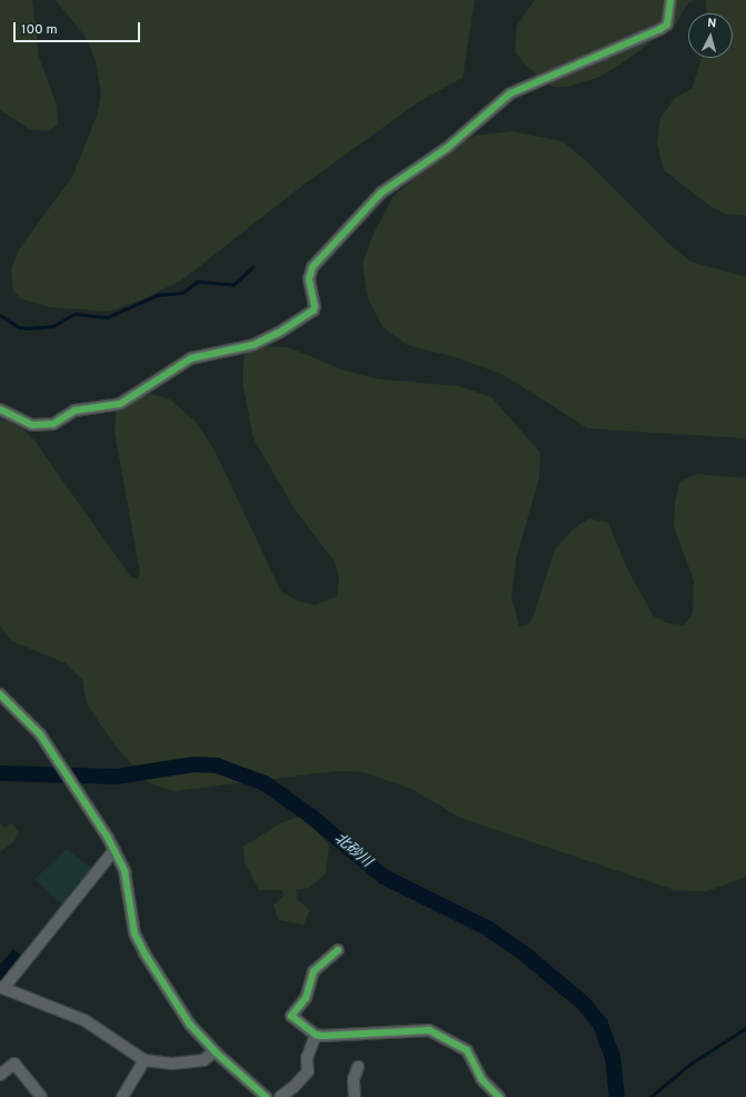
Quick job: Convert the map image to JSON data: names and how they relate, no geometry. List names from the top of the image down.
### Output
{
  "water": ["北砂川"],
  "scale_bar": "100 m",
  "north": "top"
}
